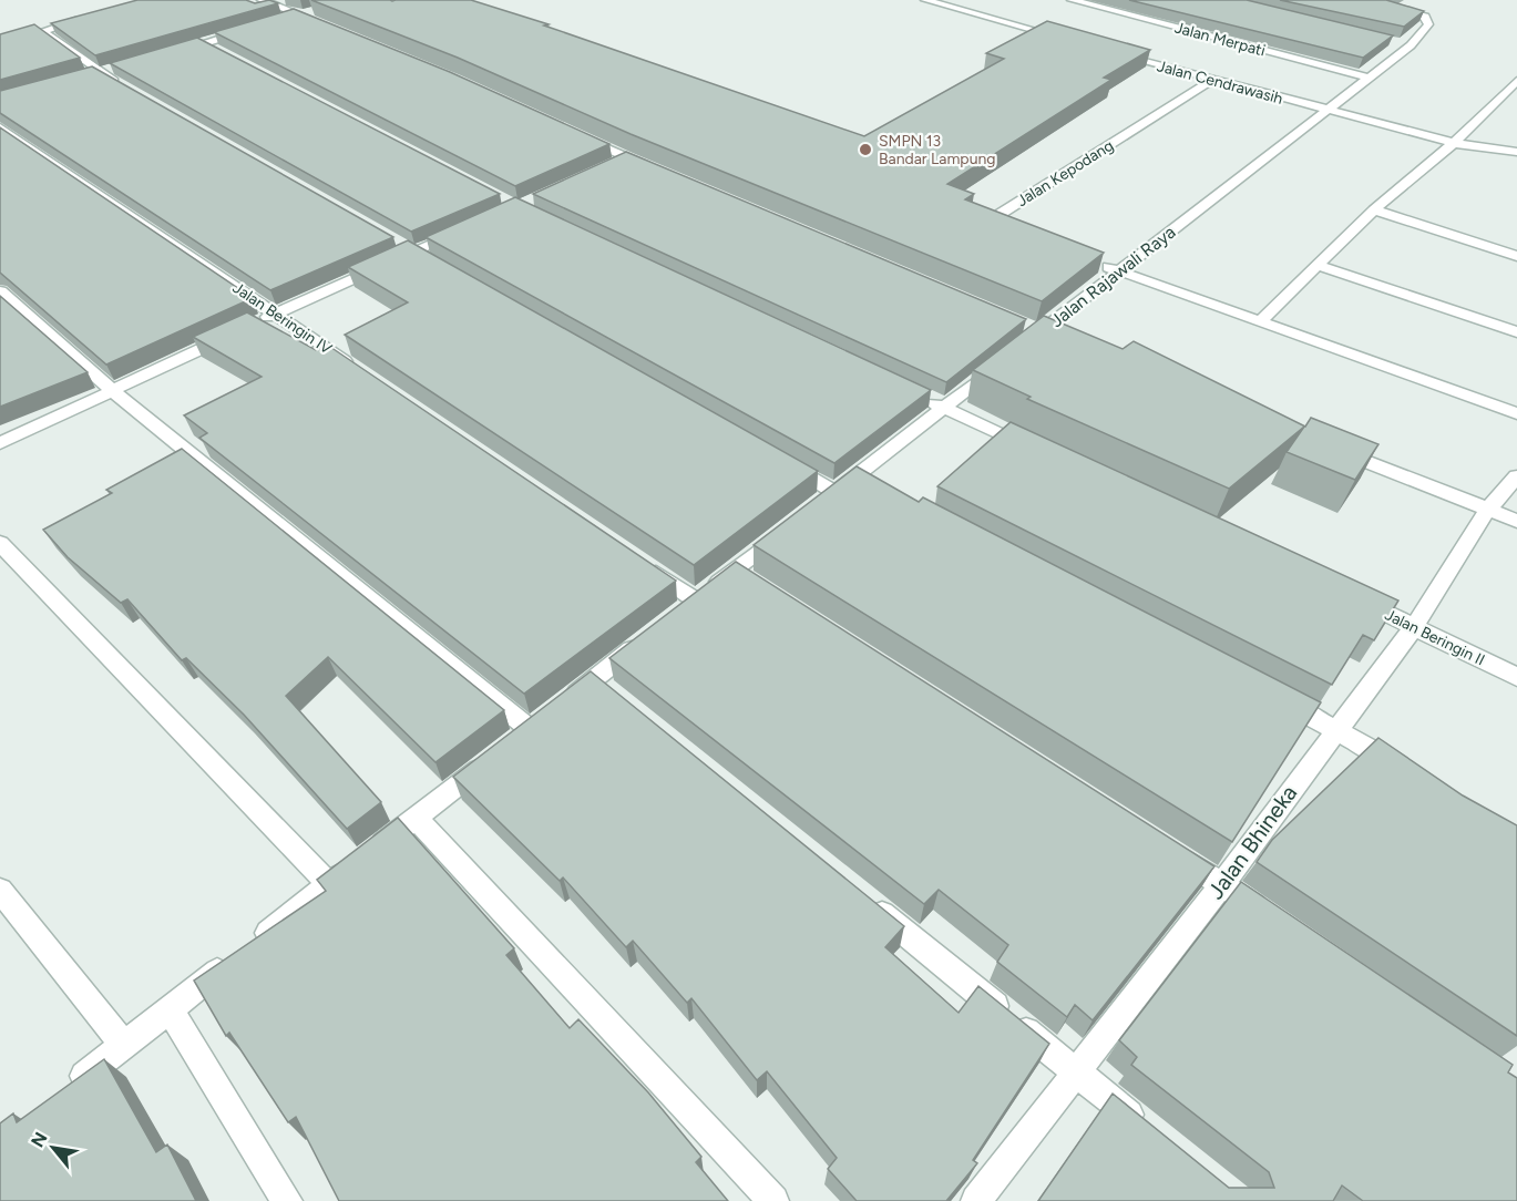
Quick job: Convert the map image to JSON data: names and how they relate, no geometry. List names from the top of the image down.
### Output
{
  "streets": {
    "street": [
      "Jalan Merpati",
      "Jalan Cendrawasih",
      "Jalan Kepodang",
      "Jalan Rajawali Raya",
      "Jalan Beringin IV",
      "Jalan Beringin II",
      "Jalan Bhineka"
    ]
  },
  "crossings": [
    ["Jalan Merpati", "Jalan Rajawali Raya"],
    ["Jalan Cendrawasih", "Jalan Kepodang"],
    ["Jalan Cendrawasih", "Jalan Rajawali Raya"],
    ["Jalan Beringin II", "Jalan Bhineka"]
  ],
  "places": ["SMPN 13 Bandar Lampung"],
  "north": "top left"
}
